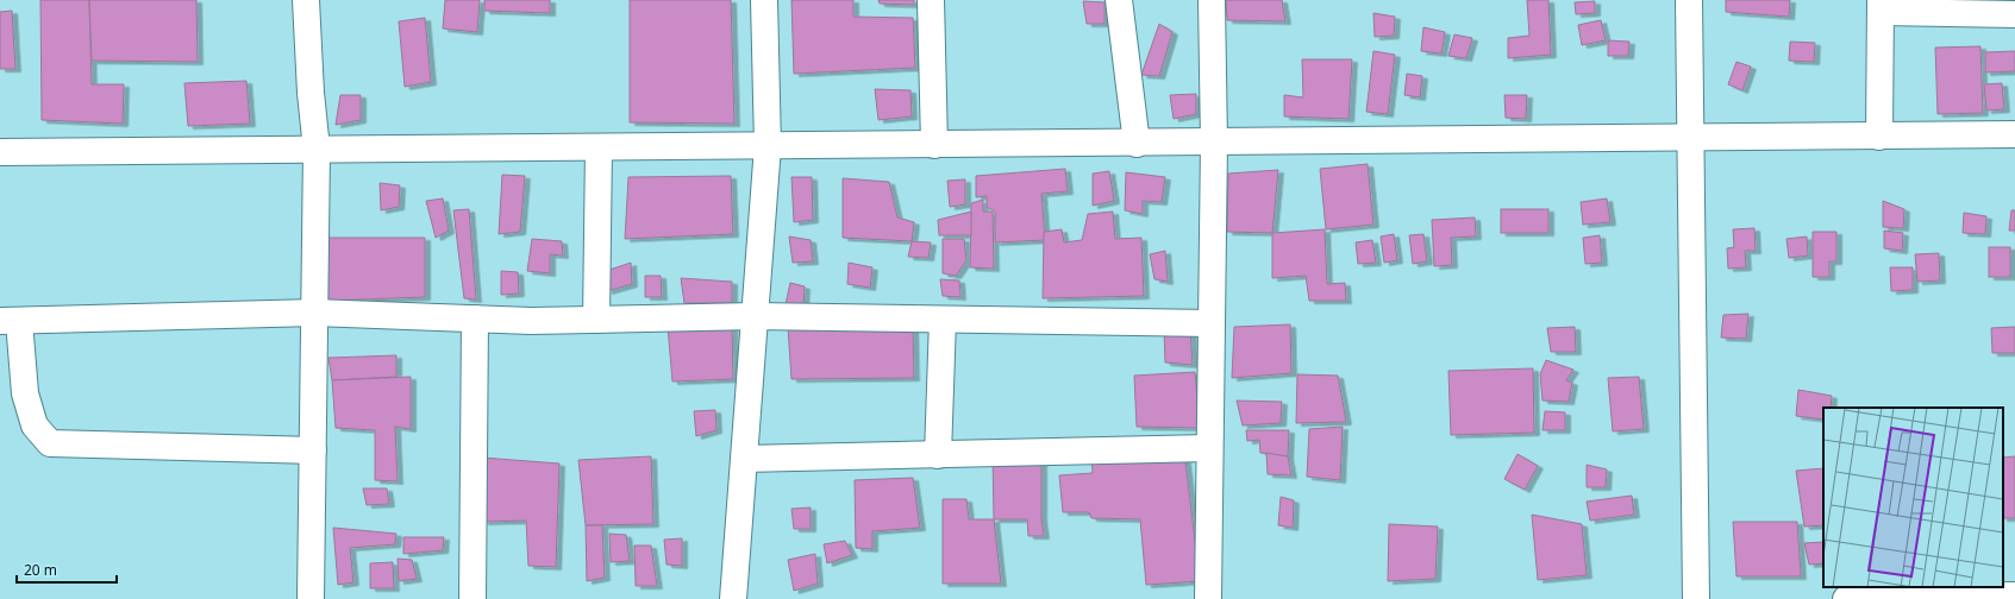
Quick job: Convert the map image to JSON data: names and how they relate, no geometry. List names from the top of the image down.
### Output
{
  "scale_bar": "20 m"
}
